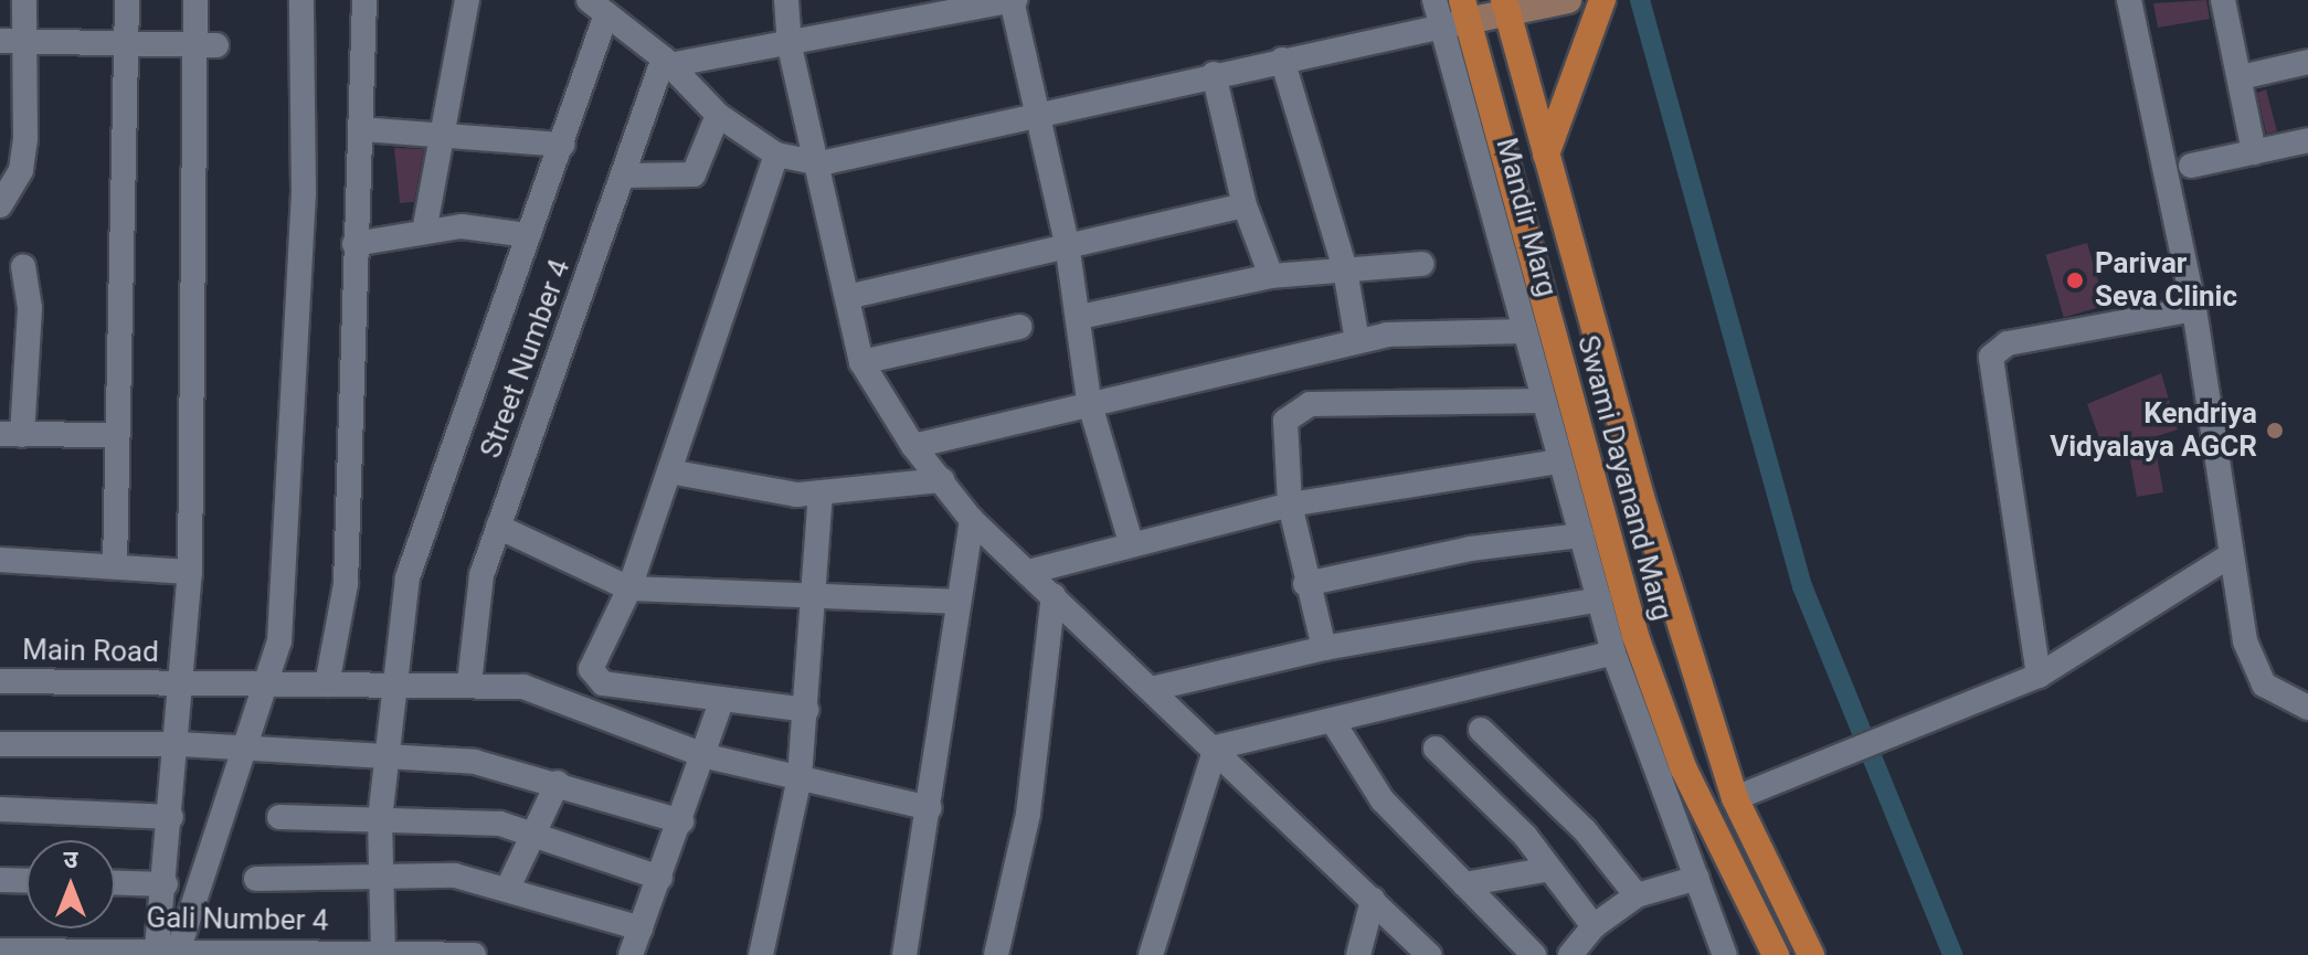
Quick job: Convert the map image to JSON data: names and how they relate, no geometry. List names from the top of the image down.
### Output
{
  "streets": {
    "main road": ["Swami Dayanand Marg"],
    "street": [
      "Mandir Marg",
      "Street Number 4",
      "Main Road",
      "Gali Number 4"
    ]
  },
  "crossings": [
    ["Mandir Marg", "Swami Dayanand Marg"],
    ["Street Number 4", "Main Road"]
  ],
  "places": ["Parivar Seva Clinic", "Kendriya Vidyalaya AGCR"],
  "north": "top"
}
